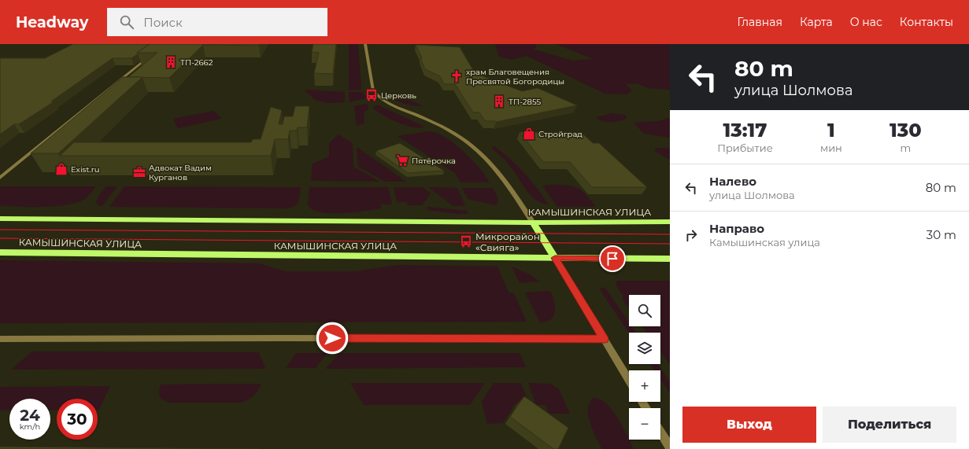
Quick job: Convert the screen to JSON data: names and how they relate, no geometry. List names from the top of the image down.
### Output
{
  "streets": {
    "main road": ["КАМЫШИНСКАЯ УЛИЦА"]
  },
  "places": {
    "building": ["ТП-2662", "ТП-2855"],
    "church": ["храм Благовещения Пресвятой Богородицы"],
    "bus stop": ["Церковь", "Микрорайон «Свияга»"],
    "shop": ["Стройград", "Exist.ru"],
    "supermarket": ["Пятёрочка"],
    "office": ["Адвокат Вадим Курганов"]
  },
  "page": {
    "header": "Headway",
    "search": "Поиск",
    "nav": [
      "Главная",
      "Карта",
      "О нас",
      "Контакты"
    ],
    "turn": ["80 m", "улица Шолмова"],
    "eta": [
      "13:17",
      "Прибытие",
      "1",
      "мин",
      "130",
      "m"
    ],
    "list": [
      {
        "name": "Налево",
        "note": "улица Шолмова",
        "value": "80 m"
      },
      {
        "name": "Направо",
        "note": "Камышинская улица",
        "value": "30 m"
      }
    ],
    "map_buttons": ["+", "−"],
    "speed": "24 km/h",
    "limit": "30",
    "buttons": ["Выход", "Поделиться"]
  }
}
